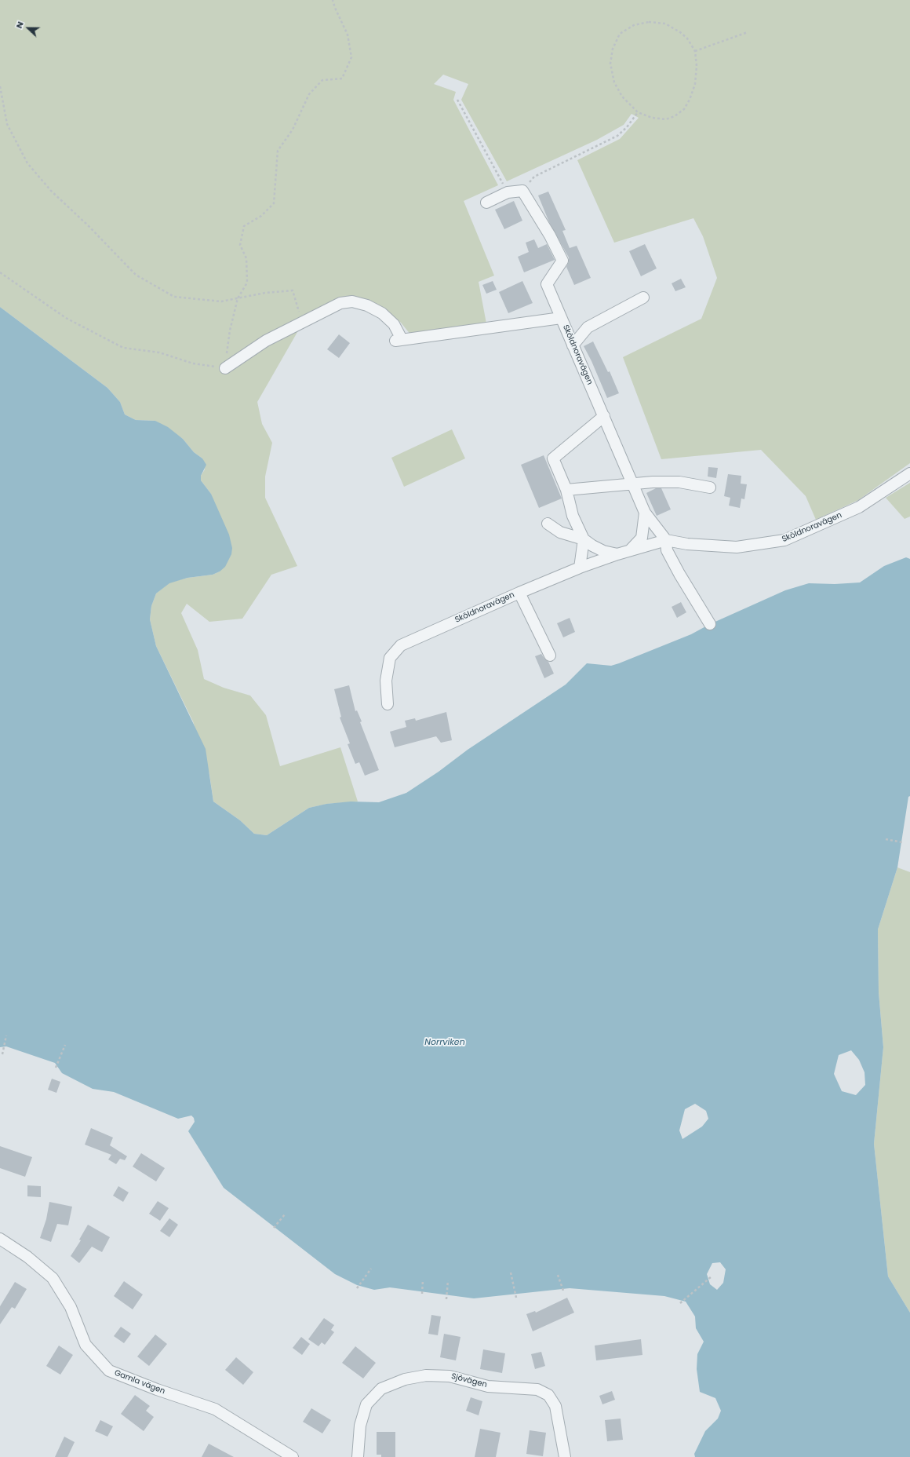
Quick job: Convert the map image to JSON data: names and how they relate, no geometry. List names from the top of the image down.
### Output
{
  "streets": {
    "street": ["Sköldnoravägen", "Sjövägen", "Gamla vägen"]
  },
  "water": ["Norrviken"],
  "north": "left"
}
